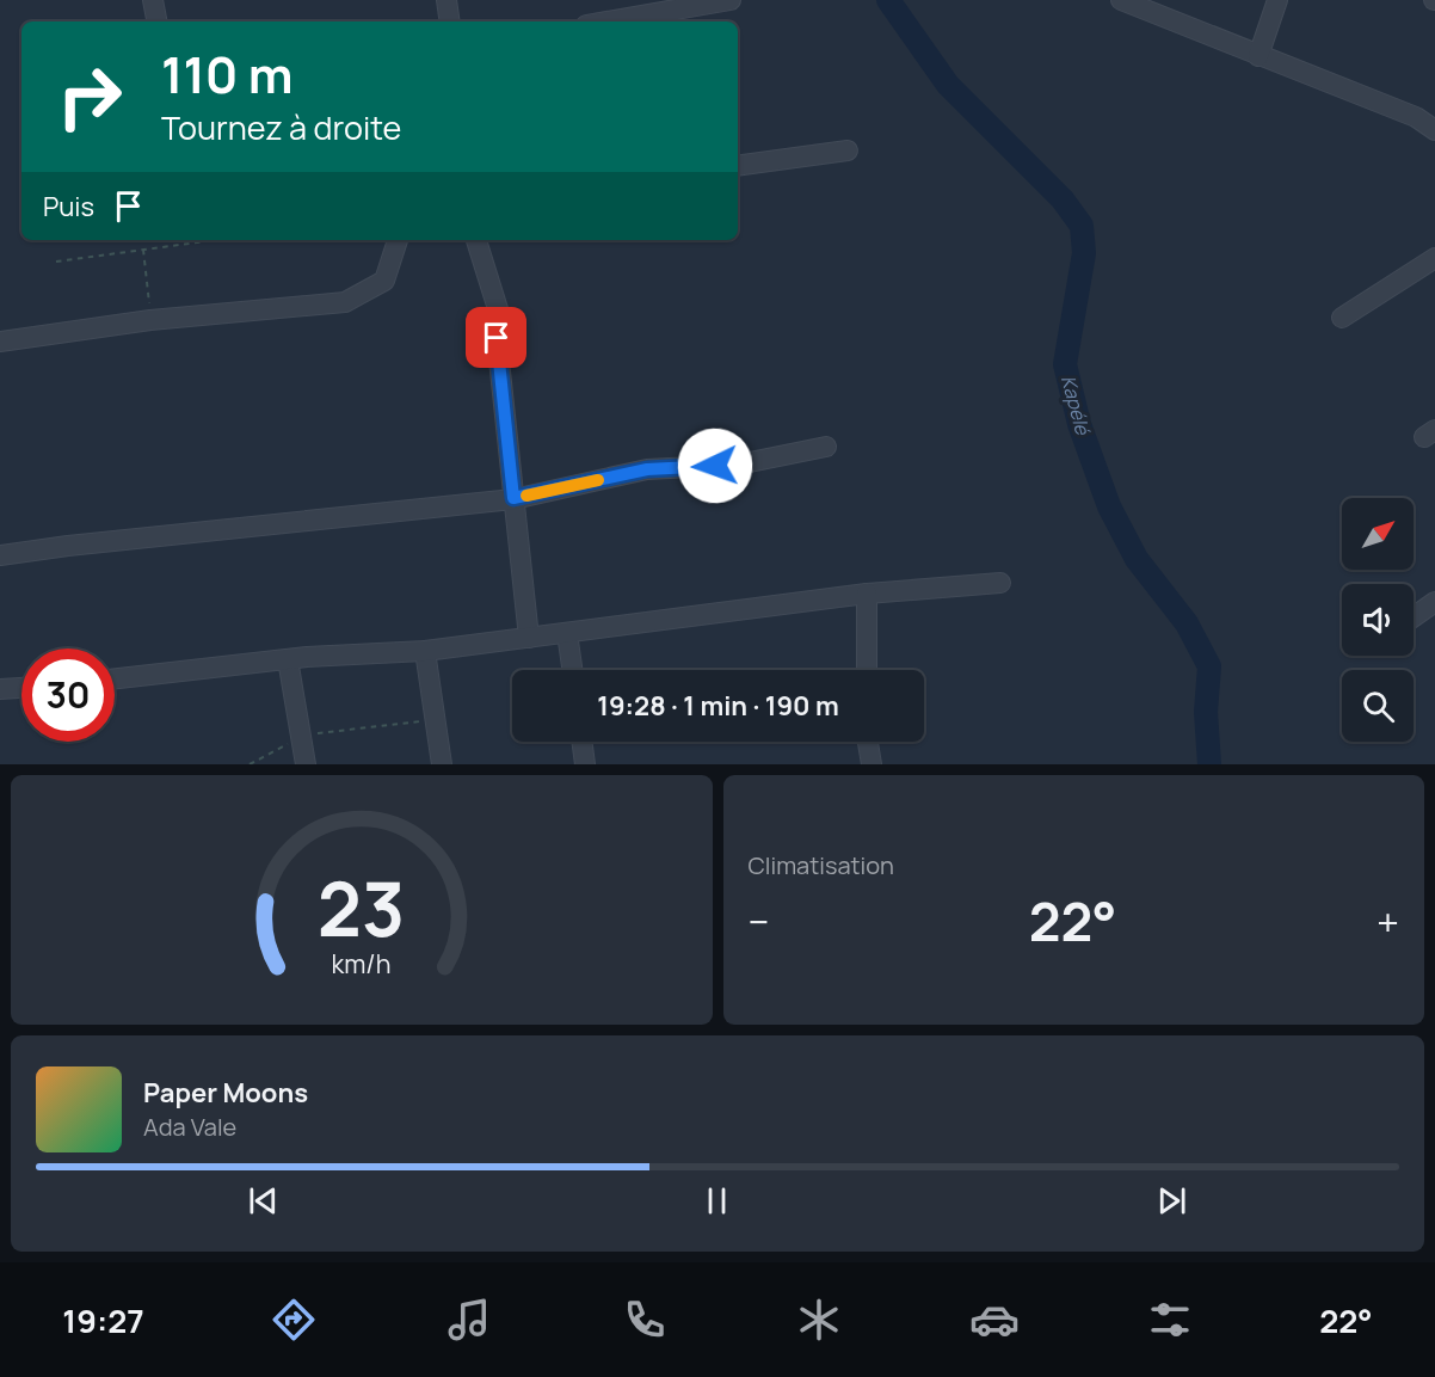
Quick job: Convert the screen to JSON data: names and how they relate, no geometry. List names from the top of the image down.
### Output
{
  "water": ["Kapélé"],
  "north": "top right",
  "page": {
    "turn": ["110 m", "Tournez à droite"],
    "then": "Puis",
    "limit": "30",
    "trip": "19:28 · 1 min · 190 m",
    "tile": "Climatisation",
    "heat": ["−", "22°", "+"],
    "song": ["Paper Moons", "Ada Vale"],
    "tabs": ["19:27", "22°"],
    "gauge": ["23", "km/h"]
  }
}
